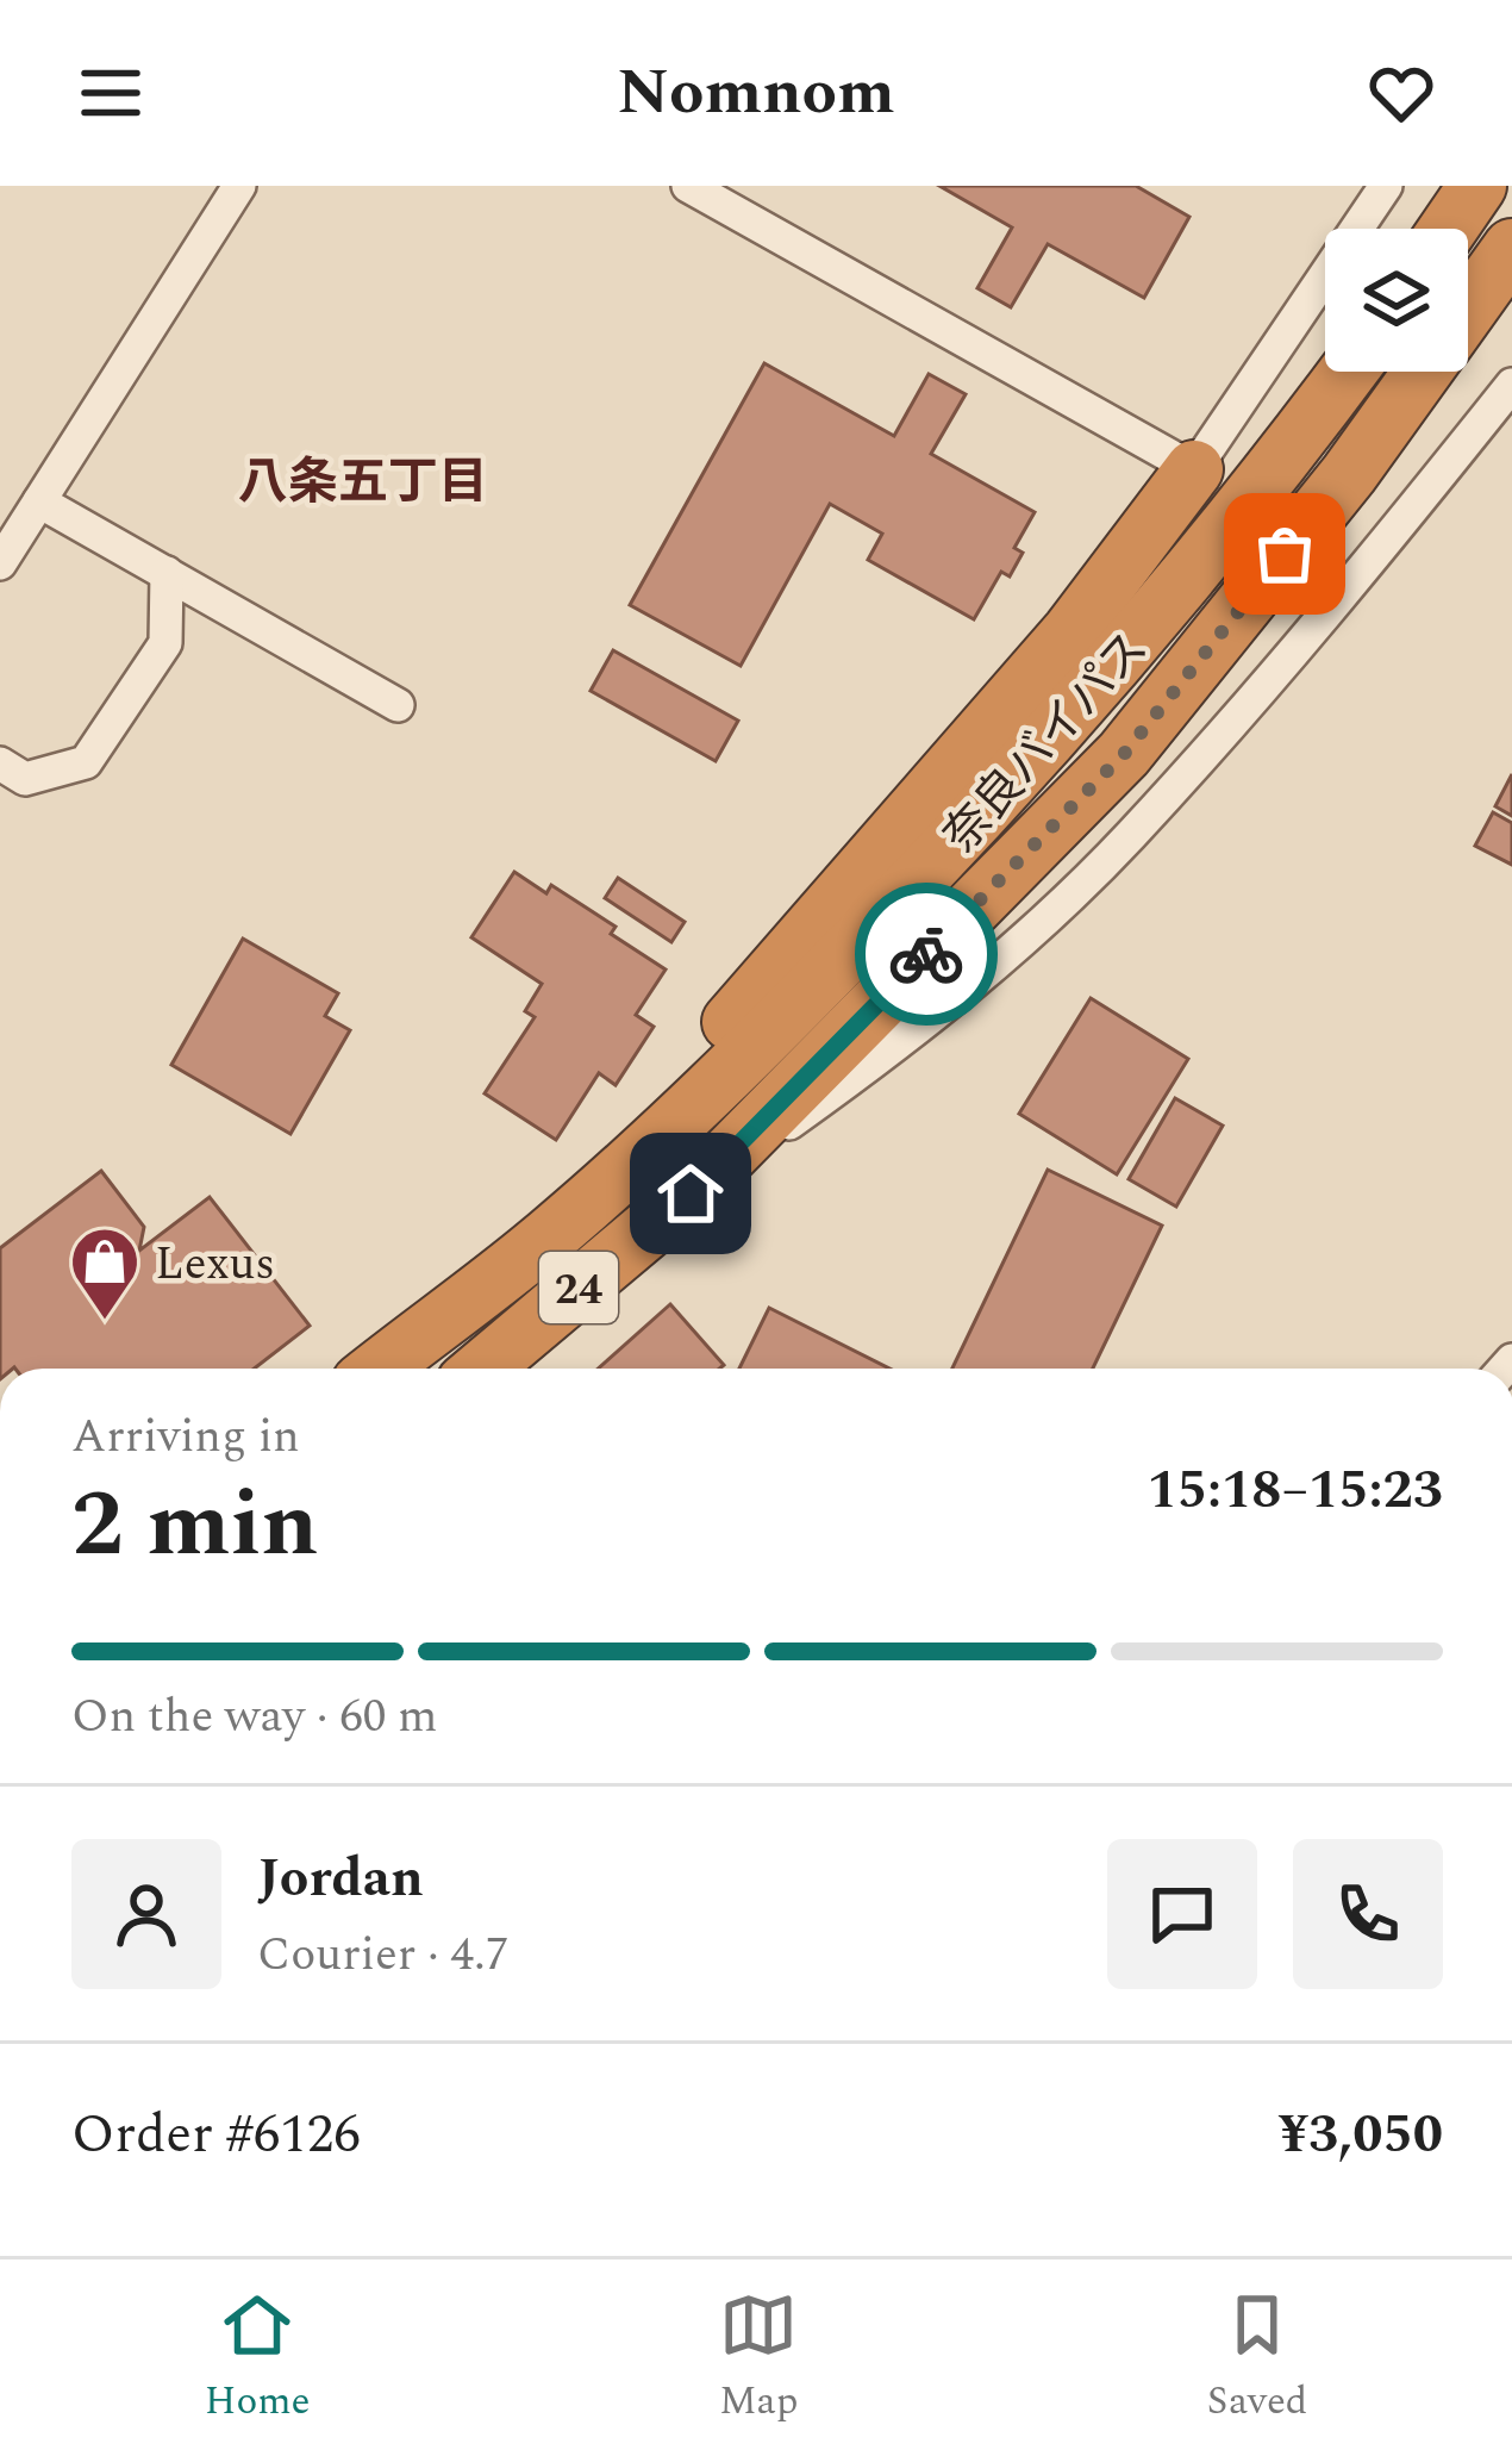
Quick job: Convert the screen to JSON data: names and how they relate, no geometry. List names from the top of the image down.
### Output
{
  "streets": {
    "highway": ["奈良バイパス", "24"]
  },
  "districts": ["八条五丁目"],
  "places": {
    "shop": ["Lexus"]
  },
  "page": {
    "header": "Nomnom",
    "heading": ["2 min", "Arriving in", "15:18–15:23"],
    "panel": [
      "Jordan",
      "Courier · 4.7",
      "Order #6126",
      "¥3,050"
    ],
    "bar": "On the way · 60 m",
    "tabs": ["Home", "Map", "Saved"]
  }
}
